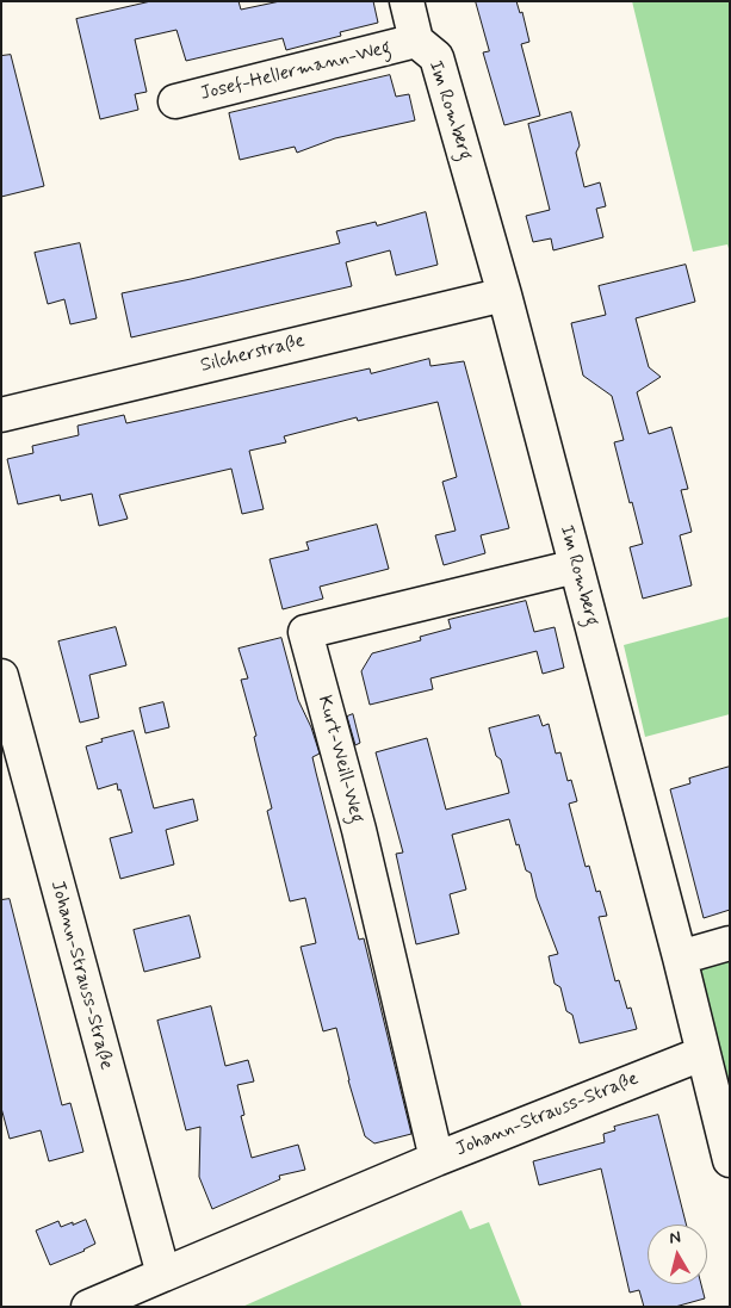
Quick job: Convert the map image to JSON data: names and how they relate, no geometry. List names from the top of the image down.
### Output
{
  "streets": {
    "street": [
      "Josef-Hellermann-Weg",
      "Im Romberg",
      "Silcherstraße",
      "Kurt-Weill-Weg",
      "Johann-Strauss-Straße"
    ]
  },
  "crossings": [
    ["Josef-Hellermann-Weg", "Im Romberg"],
    ["Im Romberg", "Silcherstraße"],
    ["Im Romberg", "Kurt-Weill-Weg"],
    ["Im Romberg", "Johann-Strauss-Straße"],
    ["Kurt-Weill-Weg", "Johann-Strauss-Straße"]
  ],
  "north": "top"
}
